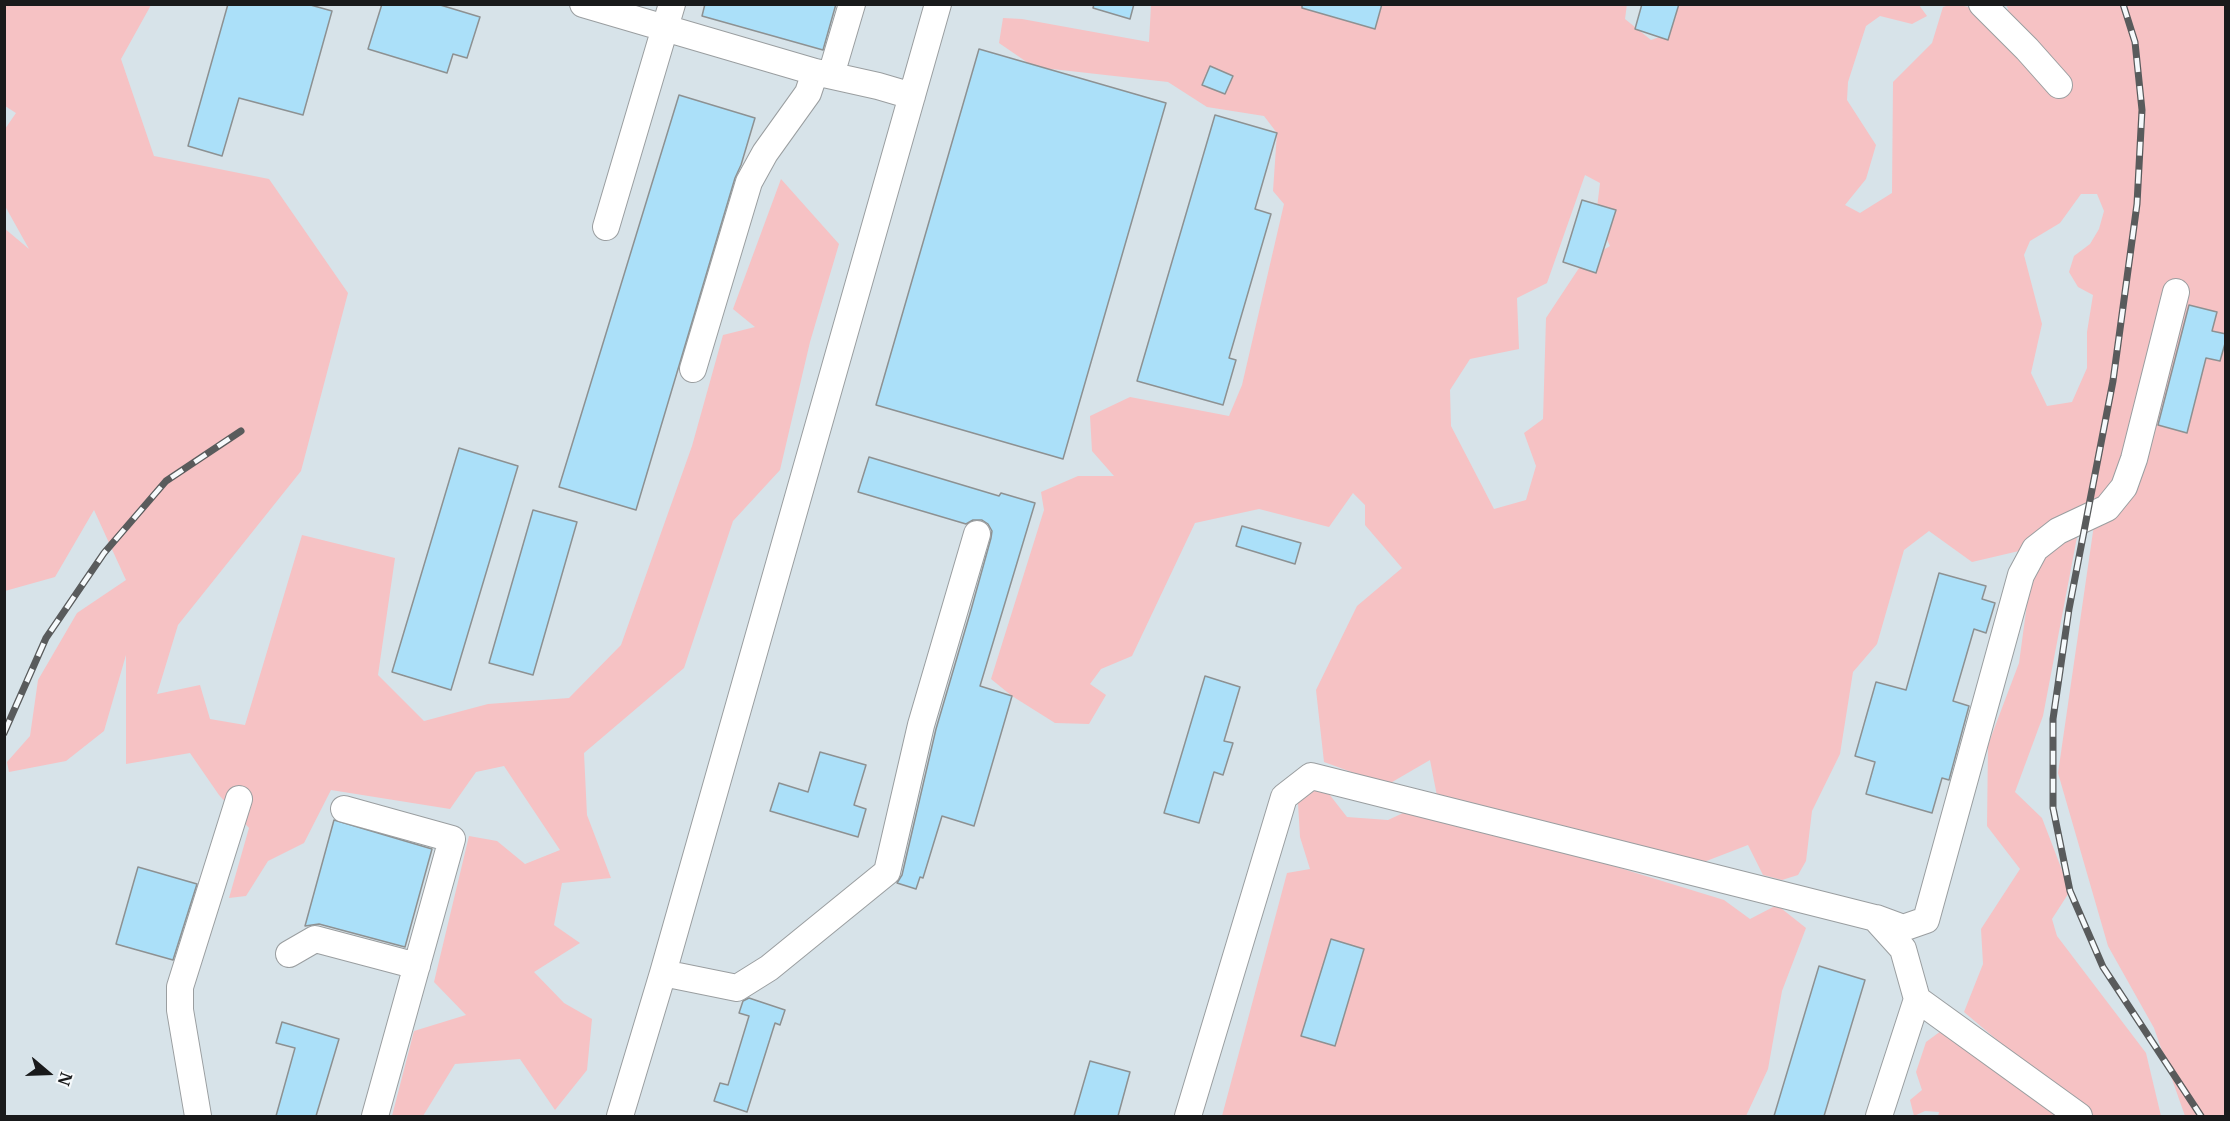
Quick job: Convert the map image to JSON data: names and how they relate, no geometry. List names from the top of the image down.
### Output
{
  "north": "right"
}
